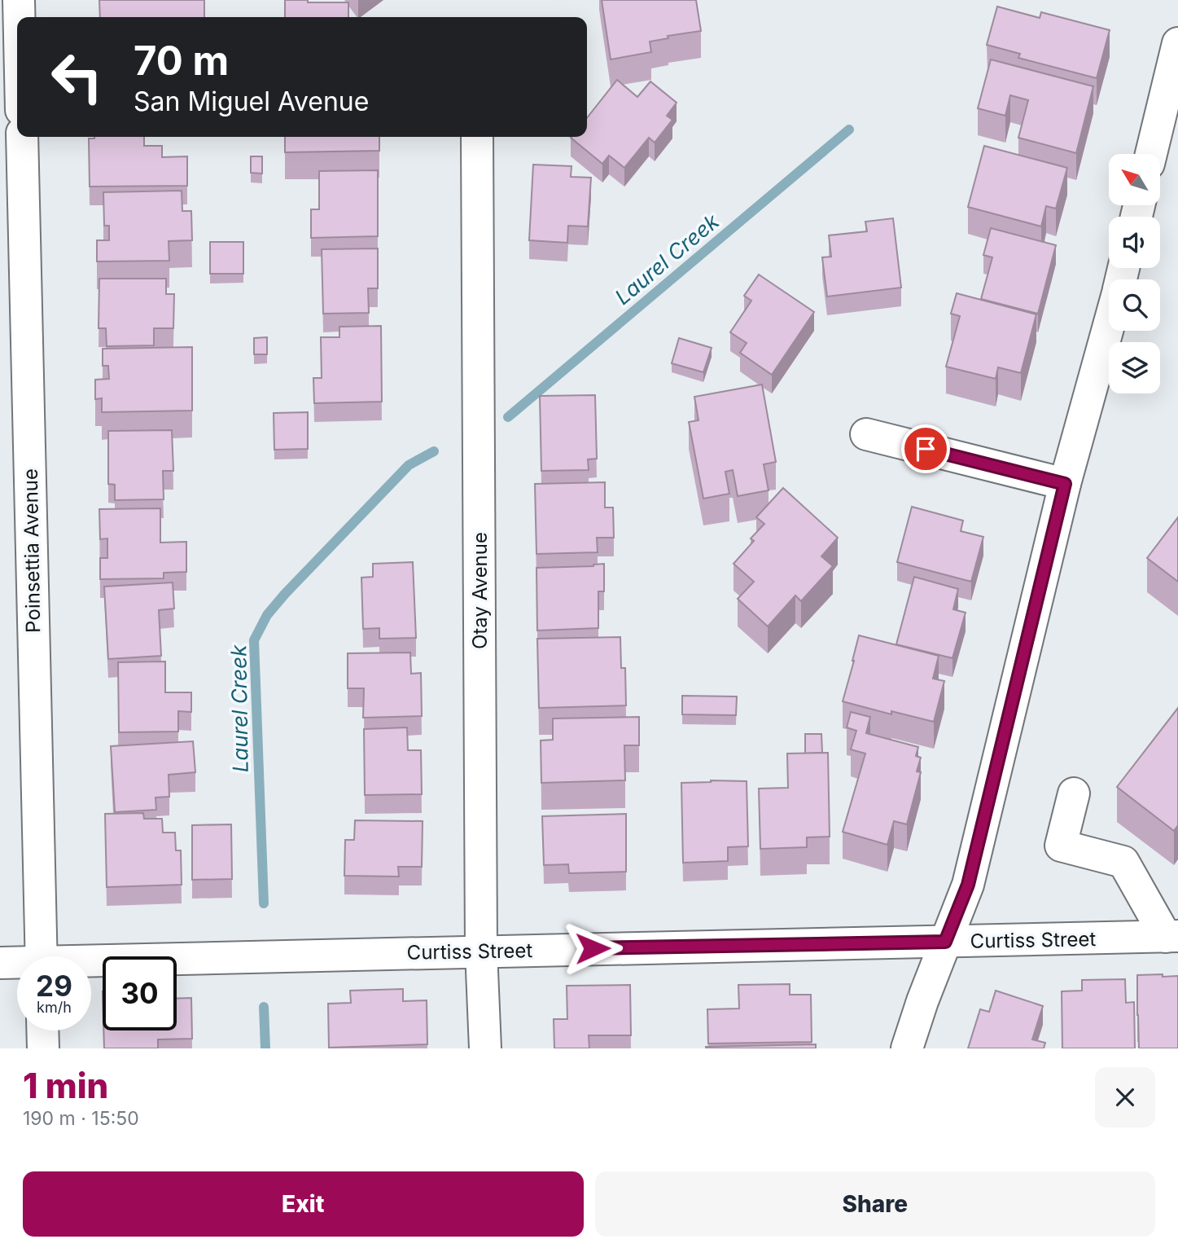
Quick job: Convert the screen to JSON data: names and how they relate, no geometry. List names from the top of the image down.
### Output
{
  "streets": {
    "street": ["Poinsettia Avenue", "Otay Avenue", "Curtiss Street"]
  },
  "crossings": [
    ["Otay Avenue", "Curtiss Street"]
  ],
  "water": ["Laurel Creek"],
  "north": "top left",
  "page": {
    "turn": ["70 m", "San Miguel Avenue"],
    "speed": "29 km/h",
    "limit": "30",
    "heading": ["1 min", "190 m · 15:50"],
    "buttons": ["Exit", "Share"]
  }
}
